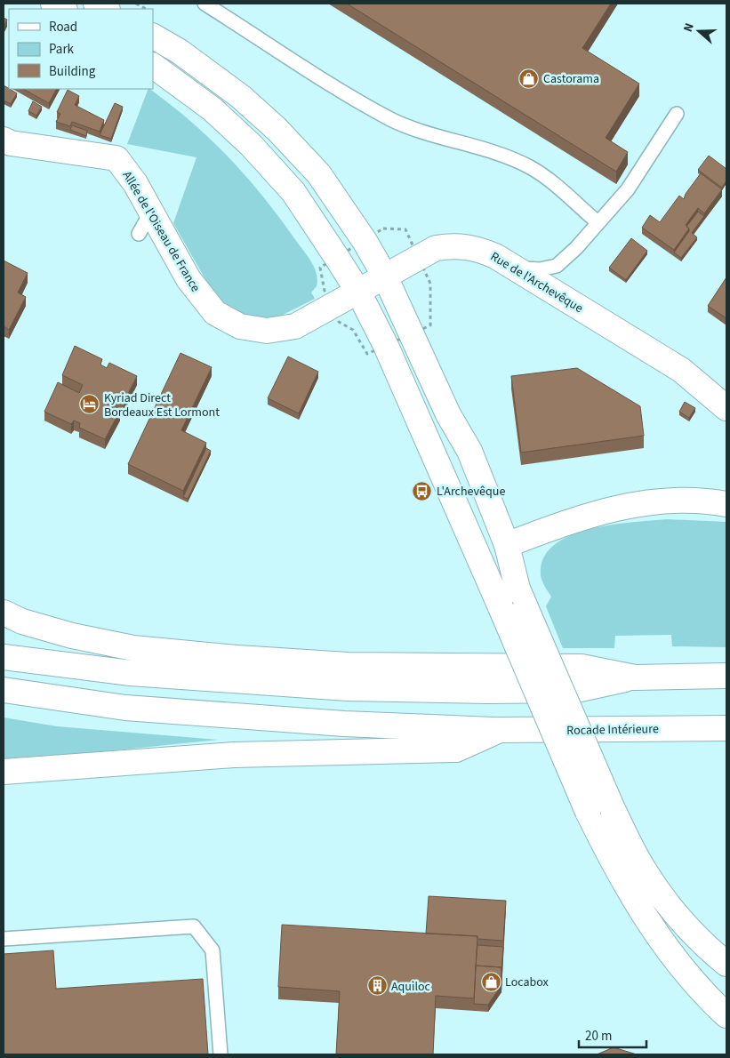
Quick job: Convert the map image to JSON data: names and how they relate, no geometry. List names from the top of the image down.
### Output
{
  "streets": {
    "main road": ["Allée de l'Oiseau de France", "Rue de l'Archevêque", "Rocade Intérieure"]
  },
  "crossings": [
    ["Allée de l'Oiseau de France", "Rue de l'Archevêque"]
  ],
  "places": {
    "shop": ["Castorama", "Locabox"],
    "hotel": ["Kyriad Direct Bordeaux Est Lormont"],
    "bus stop": ["L'Archevêque"],
    "building": ["Aquiloc"]
  },
  "legend": ["Road", "Park", "Building"],
  "scale_bar": "20 m",
  "north": "left"
}
